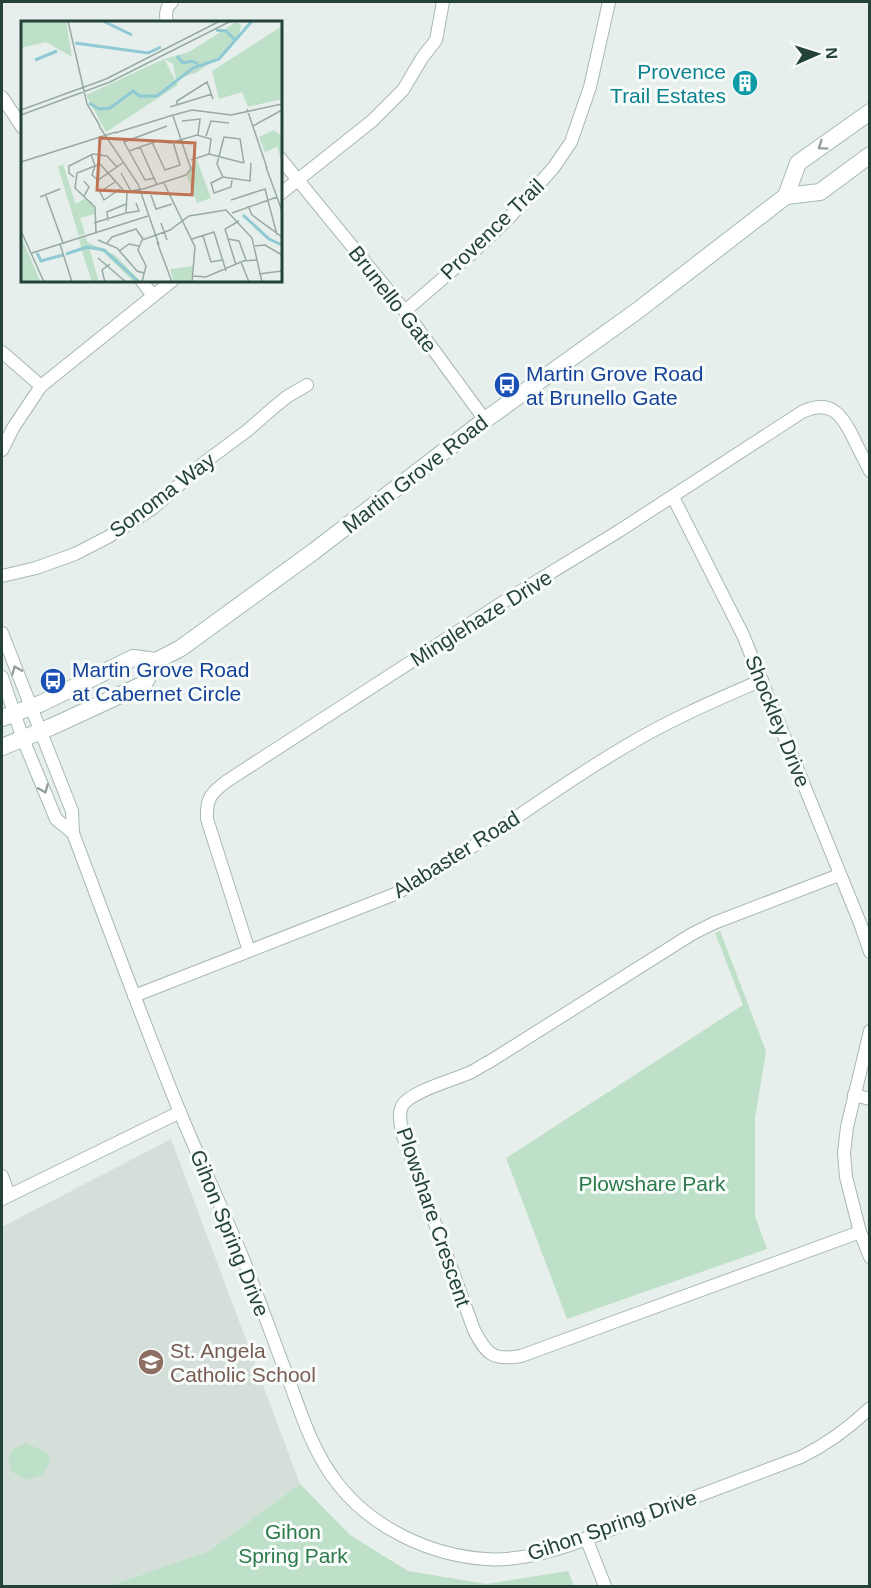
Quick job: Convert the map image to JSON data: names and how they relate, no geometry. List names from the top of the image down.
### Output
{
  "streets": {
    "main road": ["Martin Grove Road"],
    "street": [
      "Provence Trail",
      "Brunello Gate",
      "Sonoma Way",
      "Minglehaze Drive",
      "Shockley Drive",
      "Alabaster Road",
      "Plowshare Crescent",
      "Gihon Spring Drive"
    ]
  },
  "crossings": [
    ["Provence Trail", "Brunello Gate"],
    ["Brunello Gate", "Martin Grove Road"],
    ["Martin Grove Road", "Gihon Spring Drive"],
    ["Minglehaze Drive", "Shockley Drive"],
    ["Minglehaze Drive", "Alabaster Road"],
    ["Shockley Drive", "Alabaster Road"],
    ["Shockley Drive", "Plowshare Crescent"],
    ["Alabaster Road", "Gihon Spring Drive"]
  ],
  "parks": ["Plowshare Park", "Gihon Spring Park"],
  "places": {
    "building": ["Provence Trail Estates"],
    "bus stop": ["Martin Grove Road at Brunello Gate", "Martin Grove Road at Cabernet Circle"],
    "school or university": ["St. Angela Catholic School"]
  },
  "north": "right"
}
